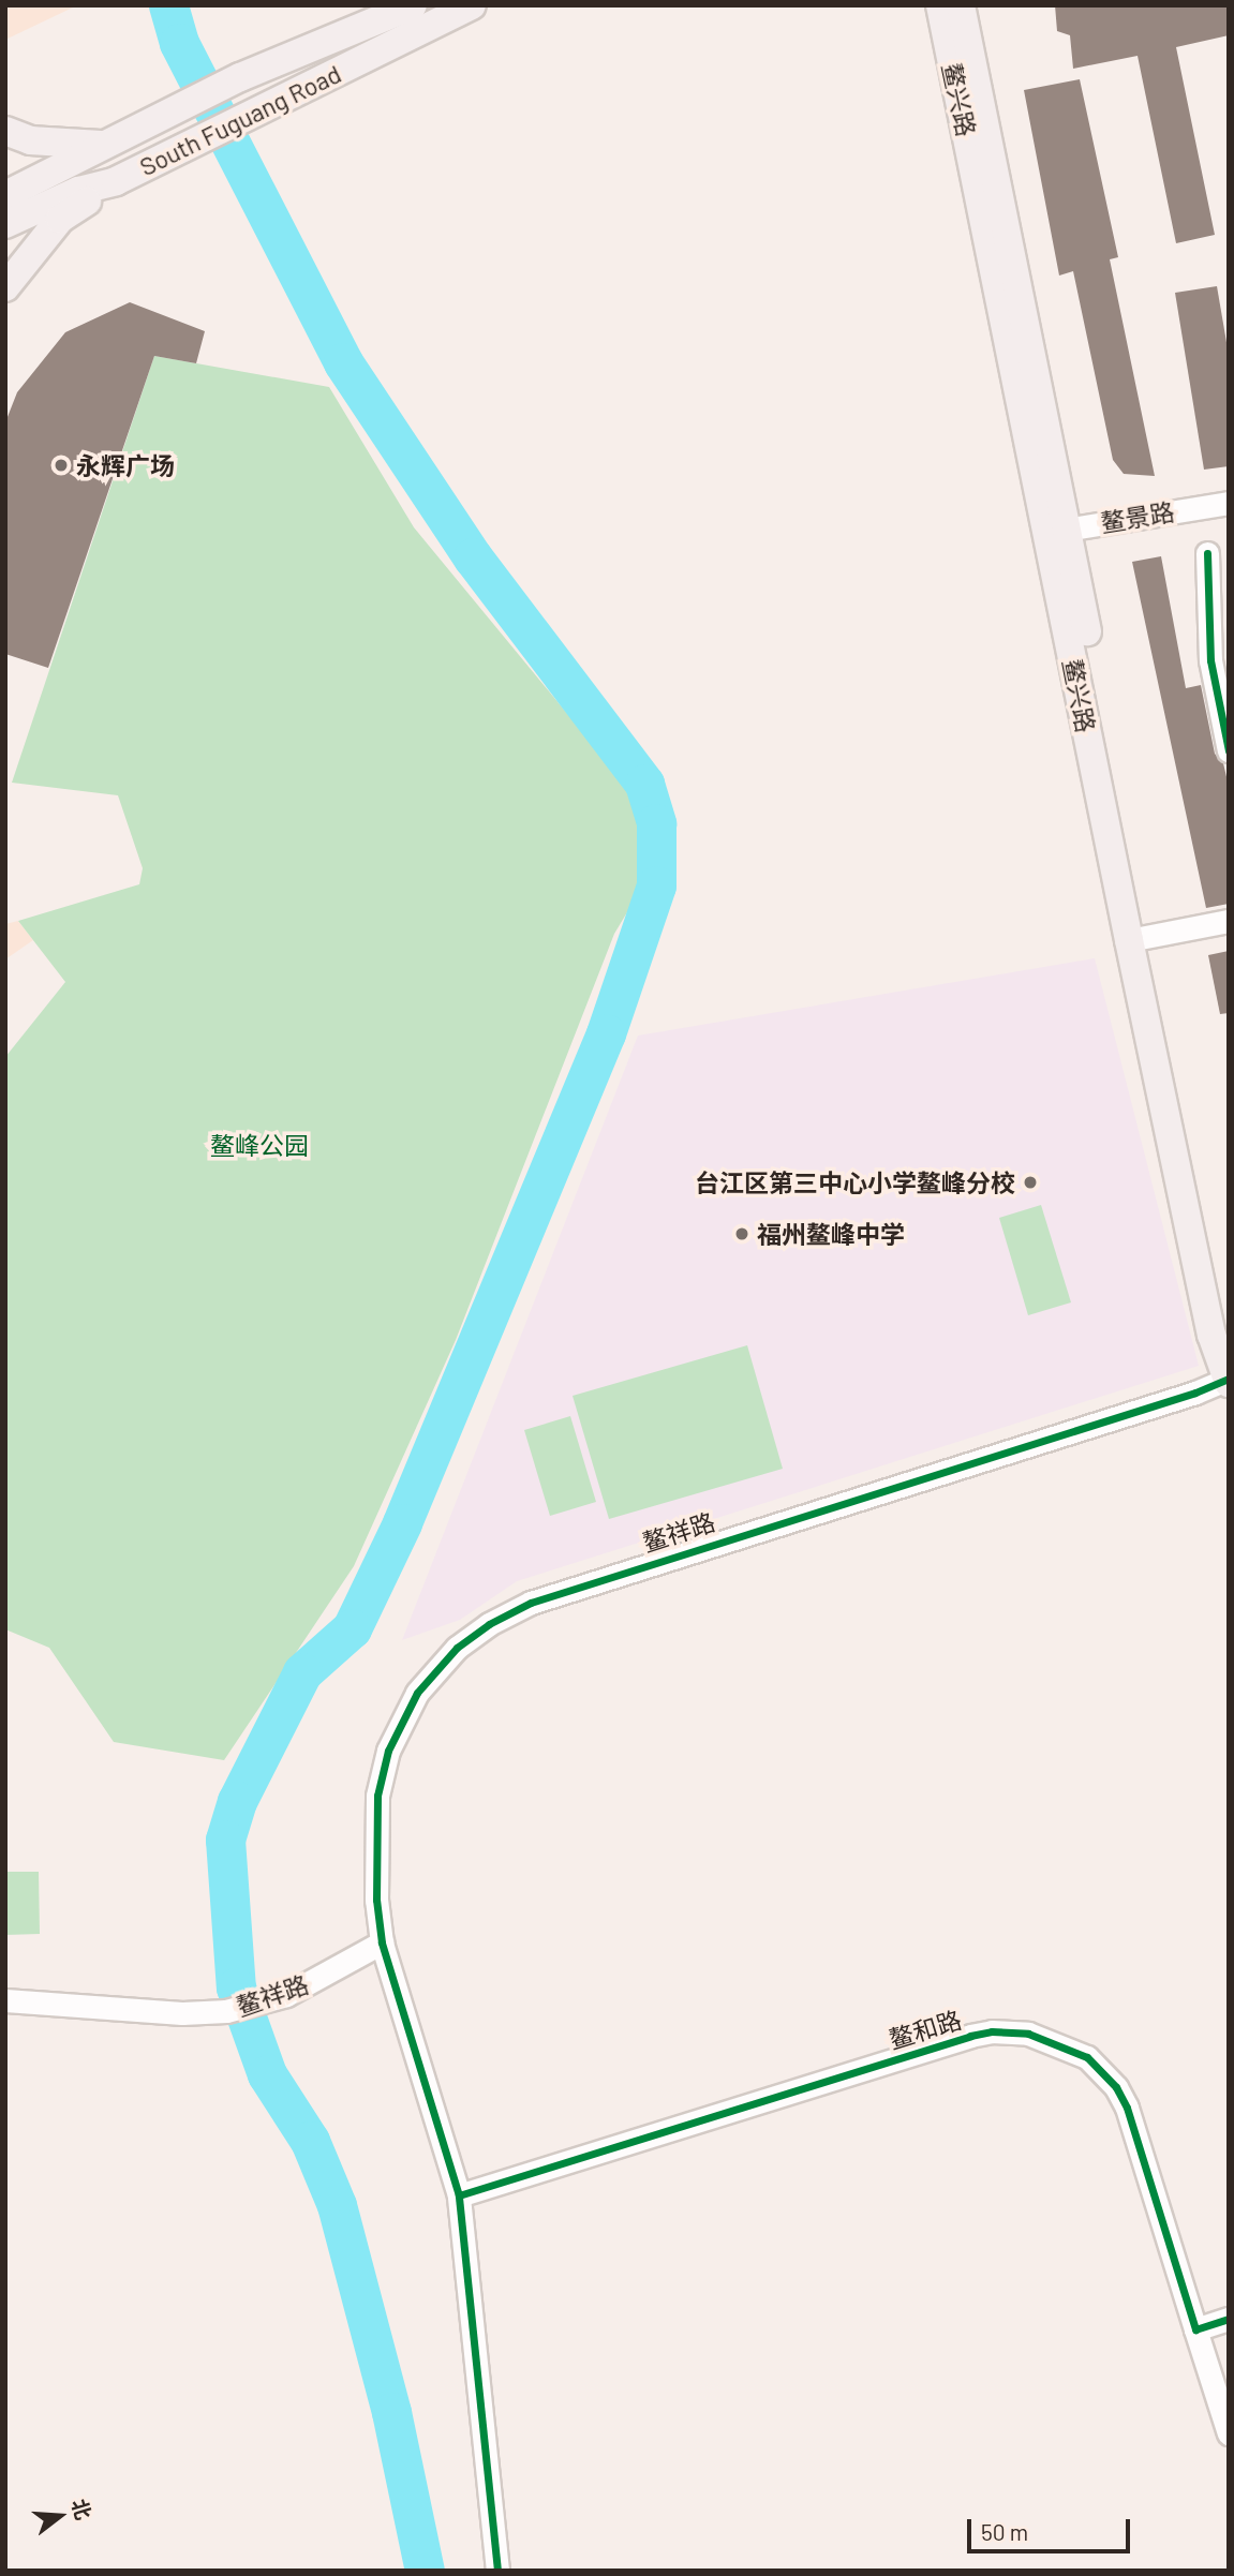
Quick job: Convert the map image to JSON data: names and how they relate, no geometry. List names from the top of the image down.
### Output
{
  "streets": {
    "main road": ["鳌兴路", "South Fuguang Road"],
    "street": ["鳌景路", "鳌祥路", "鳌和路"]
  },
  "crossings": [
    ["鳌兴路", "鳌景路"],
    ["鳌兴路", "鳌祥路"]
  ],
  "parks": ["鳌峰公园"],
  "places": ["永辉广场", "台江区第三中心小学鳌峰分校", "福州鳌峰中学"],
  "scale_bar": "50 m",
  "north": "right"
}
